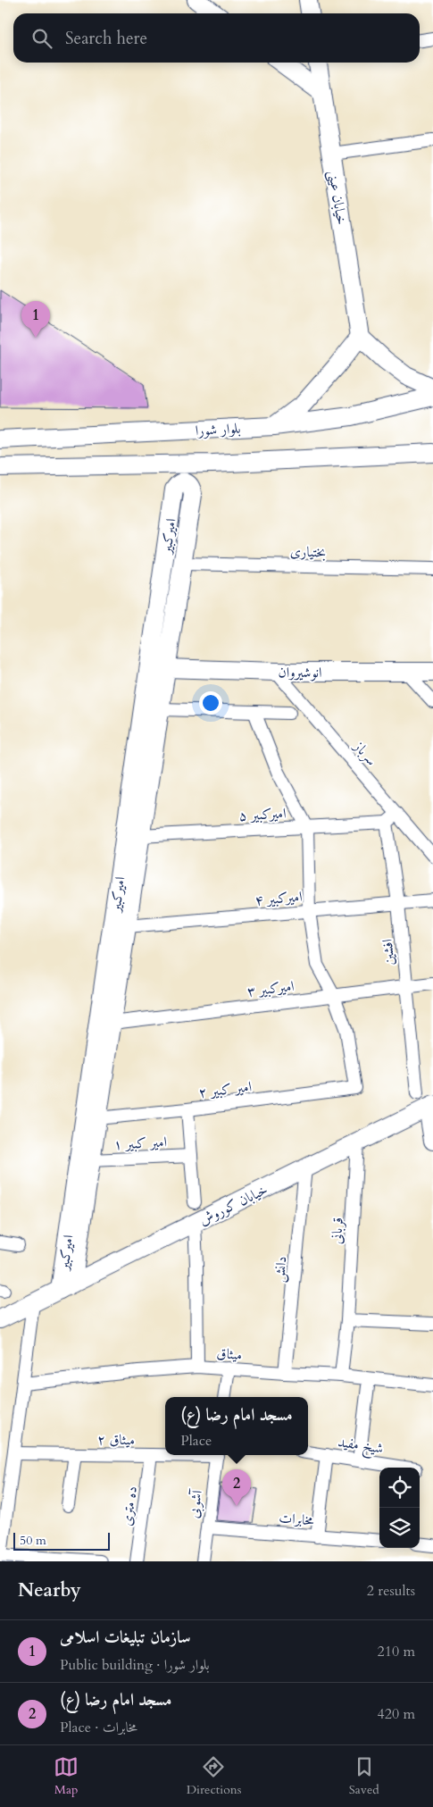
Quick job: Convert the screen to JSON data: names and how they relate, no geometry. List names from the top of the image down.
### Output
{
  "streets": {
    "main road": [
      "خیابان عینی",
      "بلوار شورا",
      "امیرکبیر",
      "انوشیروان",
      "خیابان کوروش"
    ],
    "street": [
      "بختیاری",
      "سرباز",
      "امیرکبیر ۵",
      "امیرکبیر ۴",
      "افشین",
      "امیرکبیر ۳",
      "امیر کبیر ۲",
      "امیر کبیر ۱",
      "قربانی",
      "دانش",
      "میثاق",
      "میثاق ۲",
      "شیخ مفید",
      "آشوبی",
      "ده متری",
      "مخابرات"
    ]
  },
  "crossings": [
    ["امیرکبیر", "بختیاری"],
    ["امیرکبیر", "انوشیروان"],
    ["امیرکبیر", "امیرکبیر ۵"],
    ["امیرکبیر", "امیرکبیر ۴"],
    ["امیرکبیر", "امیرکبیر ۳"],
    ["امیرکبیر", "امیر کبیر ۲"],
    ["امیرکبیر", "امیر کبیر ۱"],
    ["امیرکبیر", "خیابان کوروش"],
    ["انوشیروان", "سرباز"],
    ["امیرکبیر ۵", "افشین"],
    ["امیرکبیر ۴", "افشین"],
    ["افشین", "امیرکبیر ۳"],
    ["افشین", "خیابان کوروش"],
    ["امیرکبیر ۳", "امیر کبیر ۲"],
    ["خیابان کوروش", "قربانی"],
    ["خیابان کوروش", "دانش"],
    ["قربانی", "میثاق"],
    ["دانش", "میثاق"],
    ["میثاق ۲", "ده متری"],
    ["آشوبی", "مخابرات"]
  ],
  "scale_bar": "50 m",
  "page": {
    "search": "Search here",
    "pins": ["1", "2"],
    "popup": ["مسجد امام رضا (ع)", "Place"],
    "scale": "50 m",
    "heading": ["Nearby", "2 results"],
    "list": [
      {
        "mark": "1",
        "name": "سازمان تبلیغات اسلامی",
        "note": "Public building · بلوار شورا",
        "value": "210 m"
      },
      {
        "mark": "2",
        "name": "مسجد امام رضا (ع)",
        "note": "Place · مخابرات",
        "value": "420 m"
      }
    ],
    "nav": ["Map", "Directions", "Saved"]
  }
}
